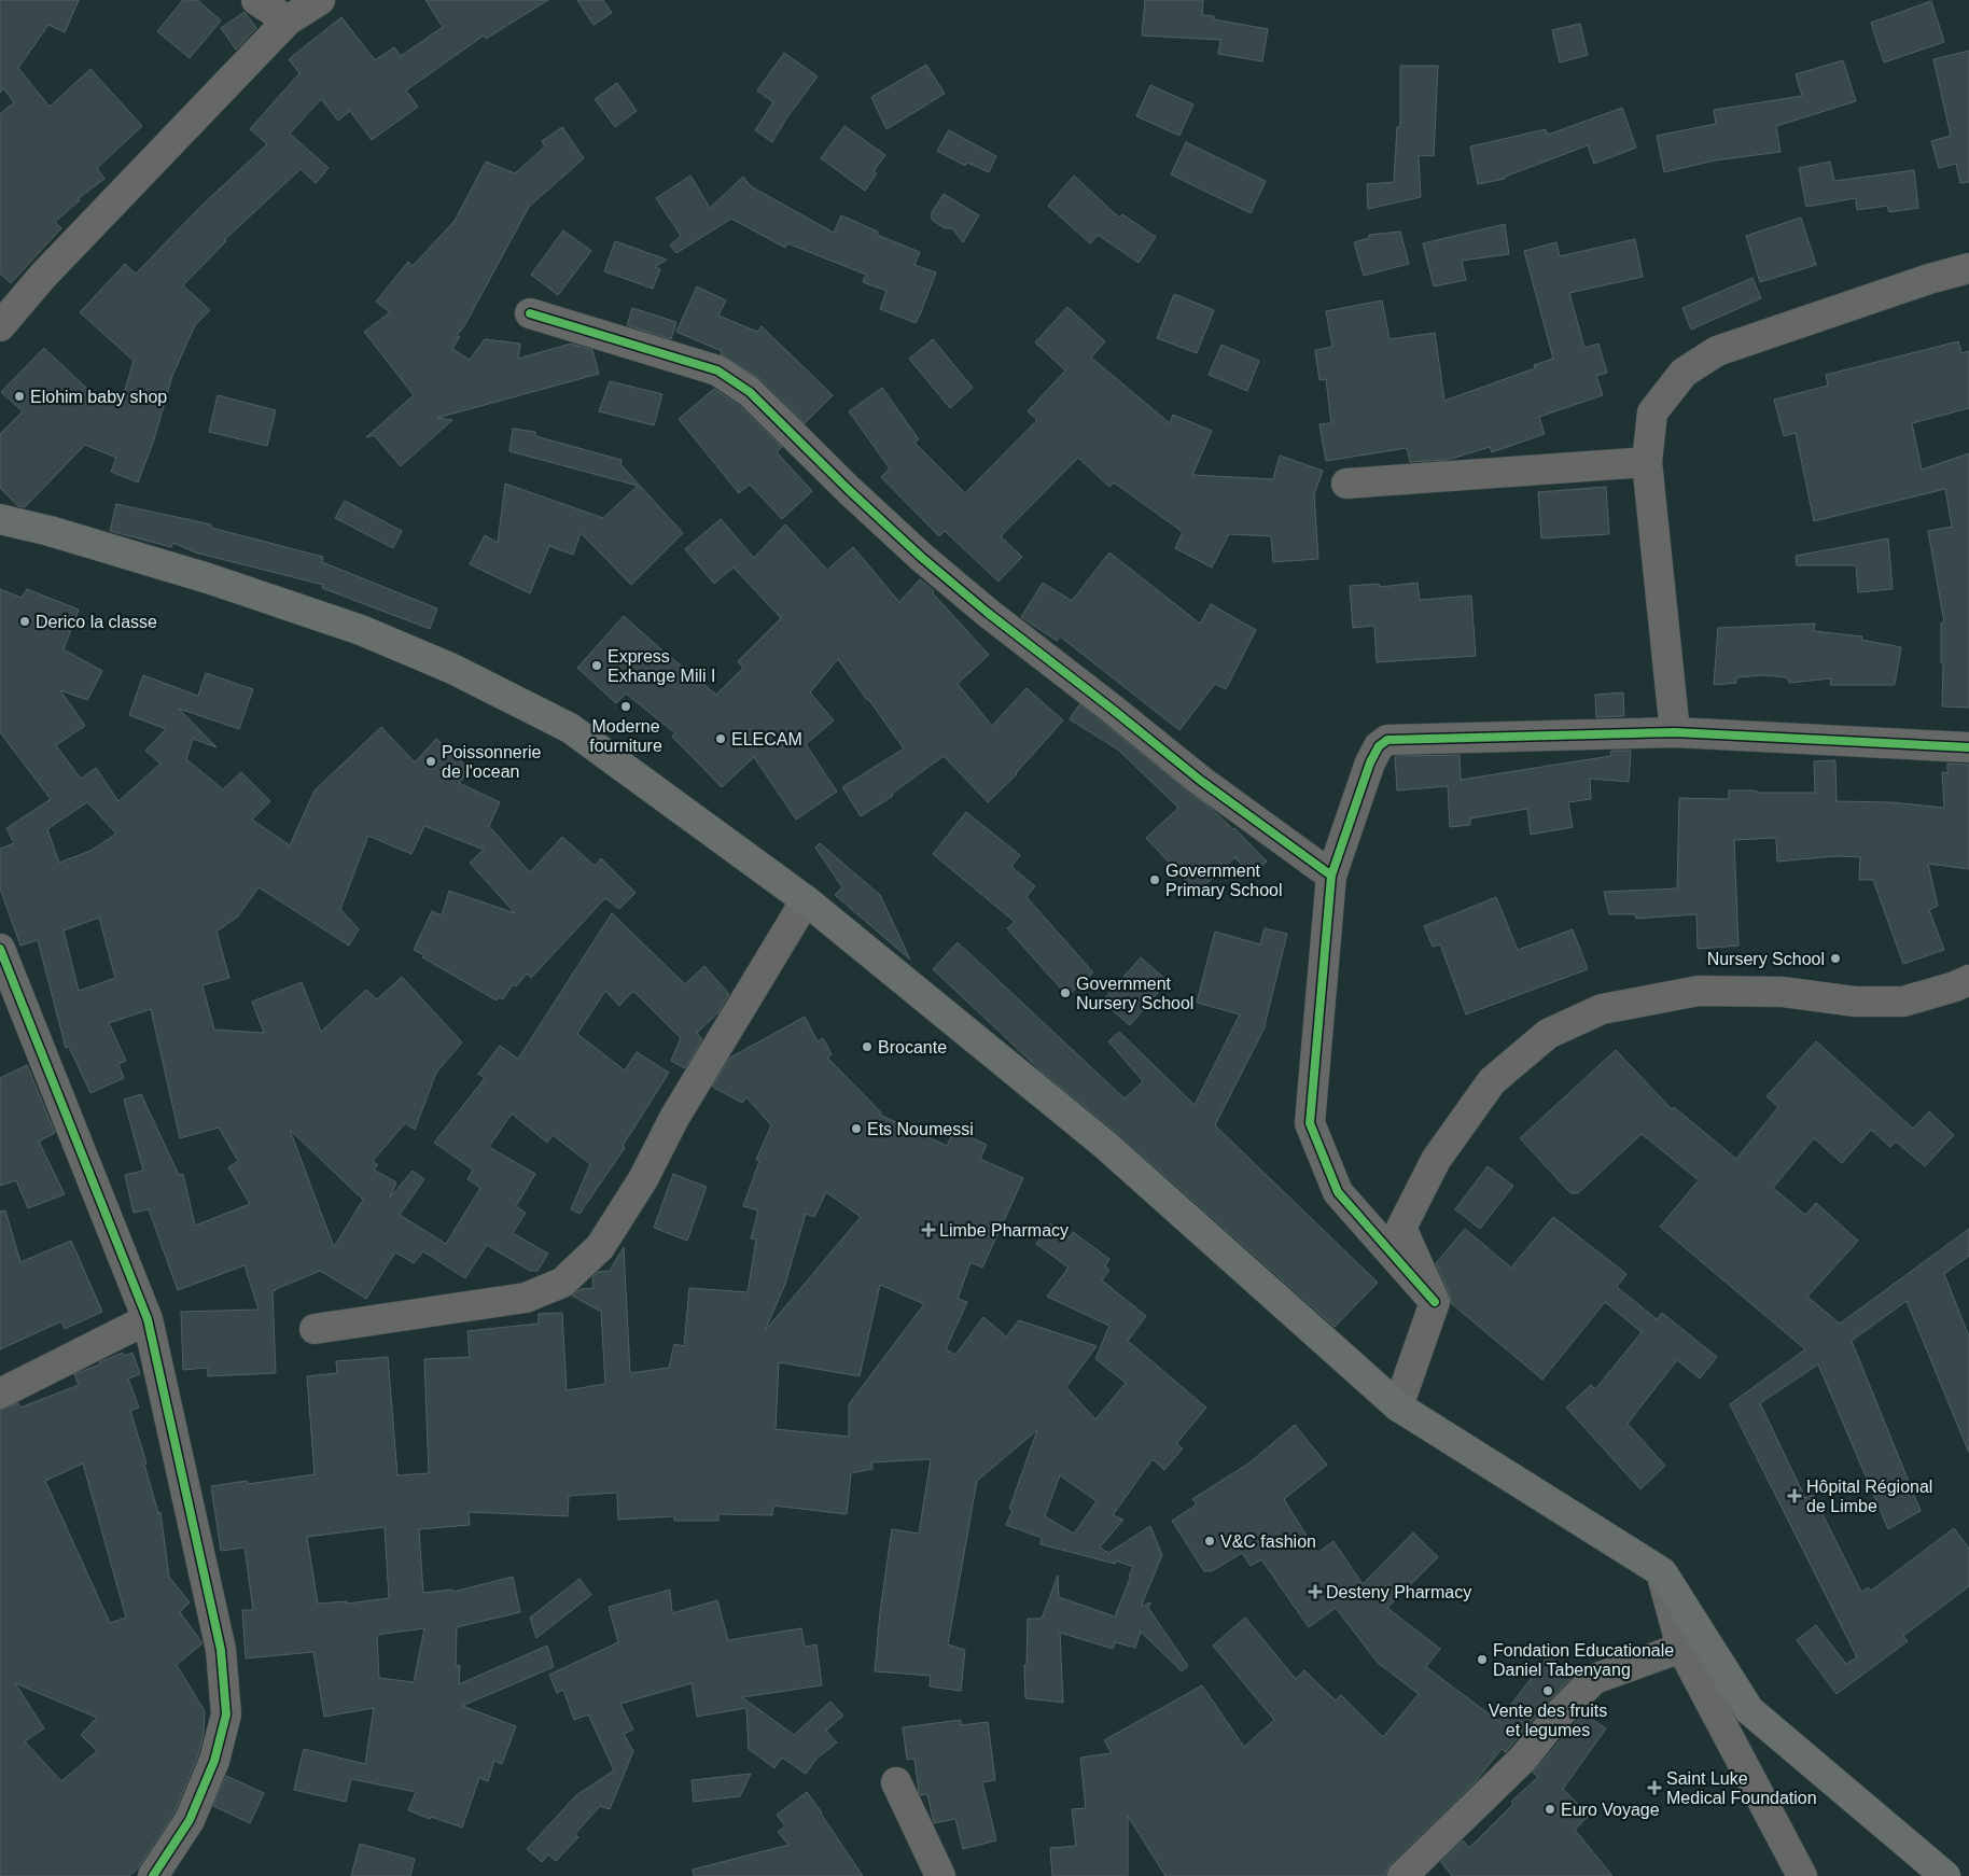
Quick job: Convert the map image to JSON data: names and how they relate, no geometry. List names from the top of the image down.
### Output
{
  "places": {
    "other": [
      "Elohim baby shop",
      "Derico la classe",
      "Express Exhange Mili I",
      "Moderne fourniture",
      "ELECAM",
      "Poissonnerie de l'ocean",
      "Government Primary School",
      "Nursery School",
      "Government Nursery School",
      "Brocante",
      "Ets Noumessi",
      "V&C fashion",
      "Fondation Educationale Daniel Tabenyang",
      "Vente des fruits et legumes",
      "Euro Voyage"
    ],
    "health": [
      "Limbe Pharmacy",
      "Hôpital Régional de Limbe",
      "Desteny Pharmacy",
      "Saint Luke Medical Foundation"
    ]
  }
}
